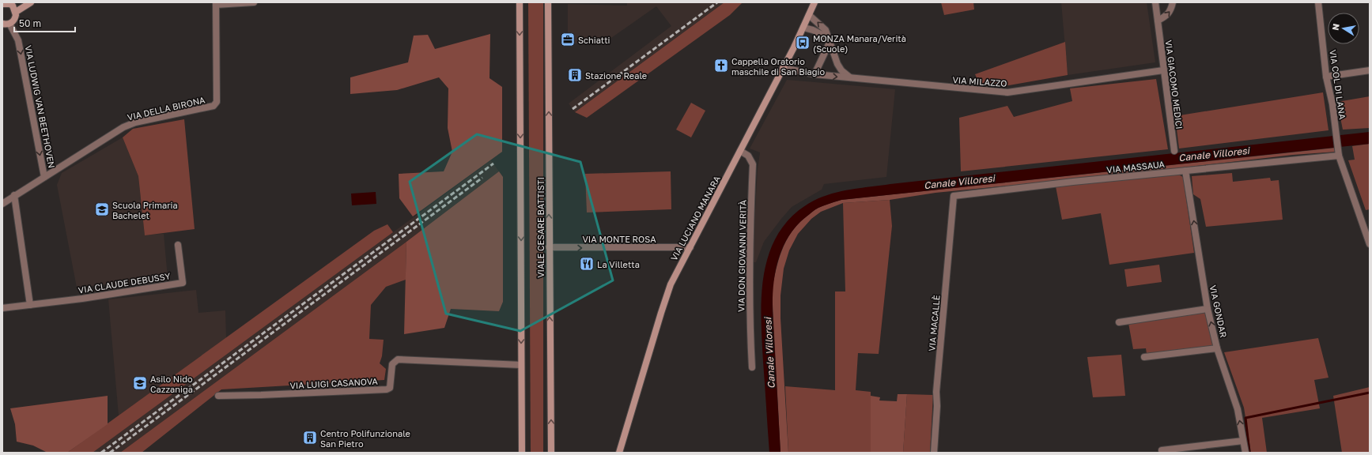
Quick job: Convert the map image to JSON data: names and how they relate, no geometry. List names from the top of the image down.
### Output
{
  "streets": {
    "main road": ["VIA LUCIANO MANARA", "VIALE CESARE BATTISTI"],
    "street": [
      "VIA MILAZZO",
      "VIA GIACOMO MEDICI",
      "VIA COL DI LANA",
      "VIA LUDWIG VAN BEETHOVEN",
      "VIA DELLA BIRONA",
      "VIA MASSAUA",
      "VIA MONTE ROSA",
      "VIA DON GIOVANNI VERITÀ",
      "VIA CLAUDE DEBUSSY",
      "VIA GONDAR",
      "VIA MACALLÈ",
      "VIA LUIGI CASANOVA"
    ]
  },
  "crossings": [
    ["VIA MILAZZO", "VIA GIACOMO MEDICI"],
    ["VIA MILAZZO", "VIA LUCIANO MANARA"],
    ["VIA COL DI LANA", "VIA MASSAUA"],
    ["VIA LUDWIG VAN BEETHOVEN", "VIA DELLA BIRONA"],
    ["VIA MASSAUA", "VIA GONDAR"],
    ["VIA MASSAUA", "VIA MACALLÈ"],
    ["VIA LUCIANO MANARA", "VIA MONTE ROSA"],
    ["VIA LUCIANO MANARA", "VIA DON GIOVANNI VERITÀ"],
    ["VIALE CESARE BATTISTI", "VIA MONTE ROSA"]
  ],
  "one_way": ["VIA LUDWIG VAN BEETHOVEN", "VIA MONTE ROSA", "VIA GONDAR"],
  "water": ["Canale Villoresi"],
  "places": {
    "office": ["Schiatti"],
    "bus stop": ["MONZA Manara/Verità (Scuole)"],
    "church": ["Cappella Oratorio maschile di San Biagio"],
    "building": ["Stazione Reale", "Centro Polifunzionale San Pietro"],
    "school or university": ["Scuola Primaria Bachelet", "Asilo Nido Cazzaniga"],
    "restaurant": ["La Villetta"]
  },
  "scale_bar": "50 m",
  "north": "left"
}
